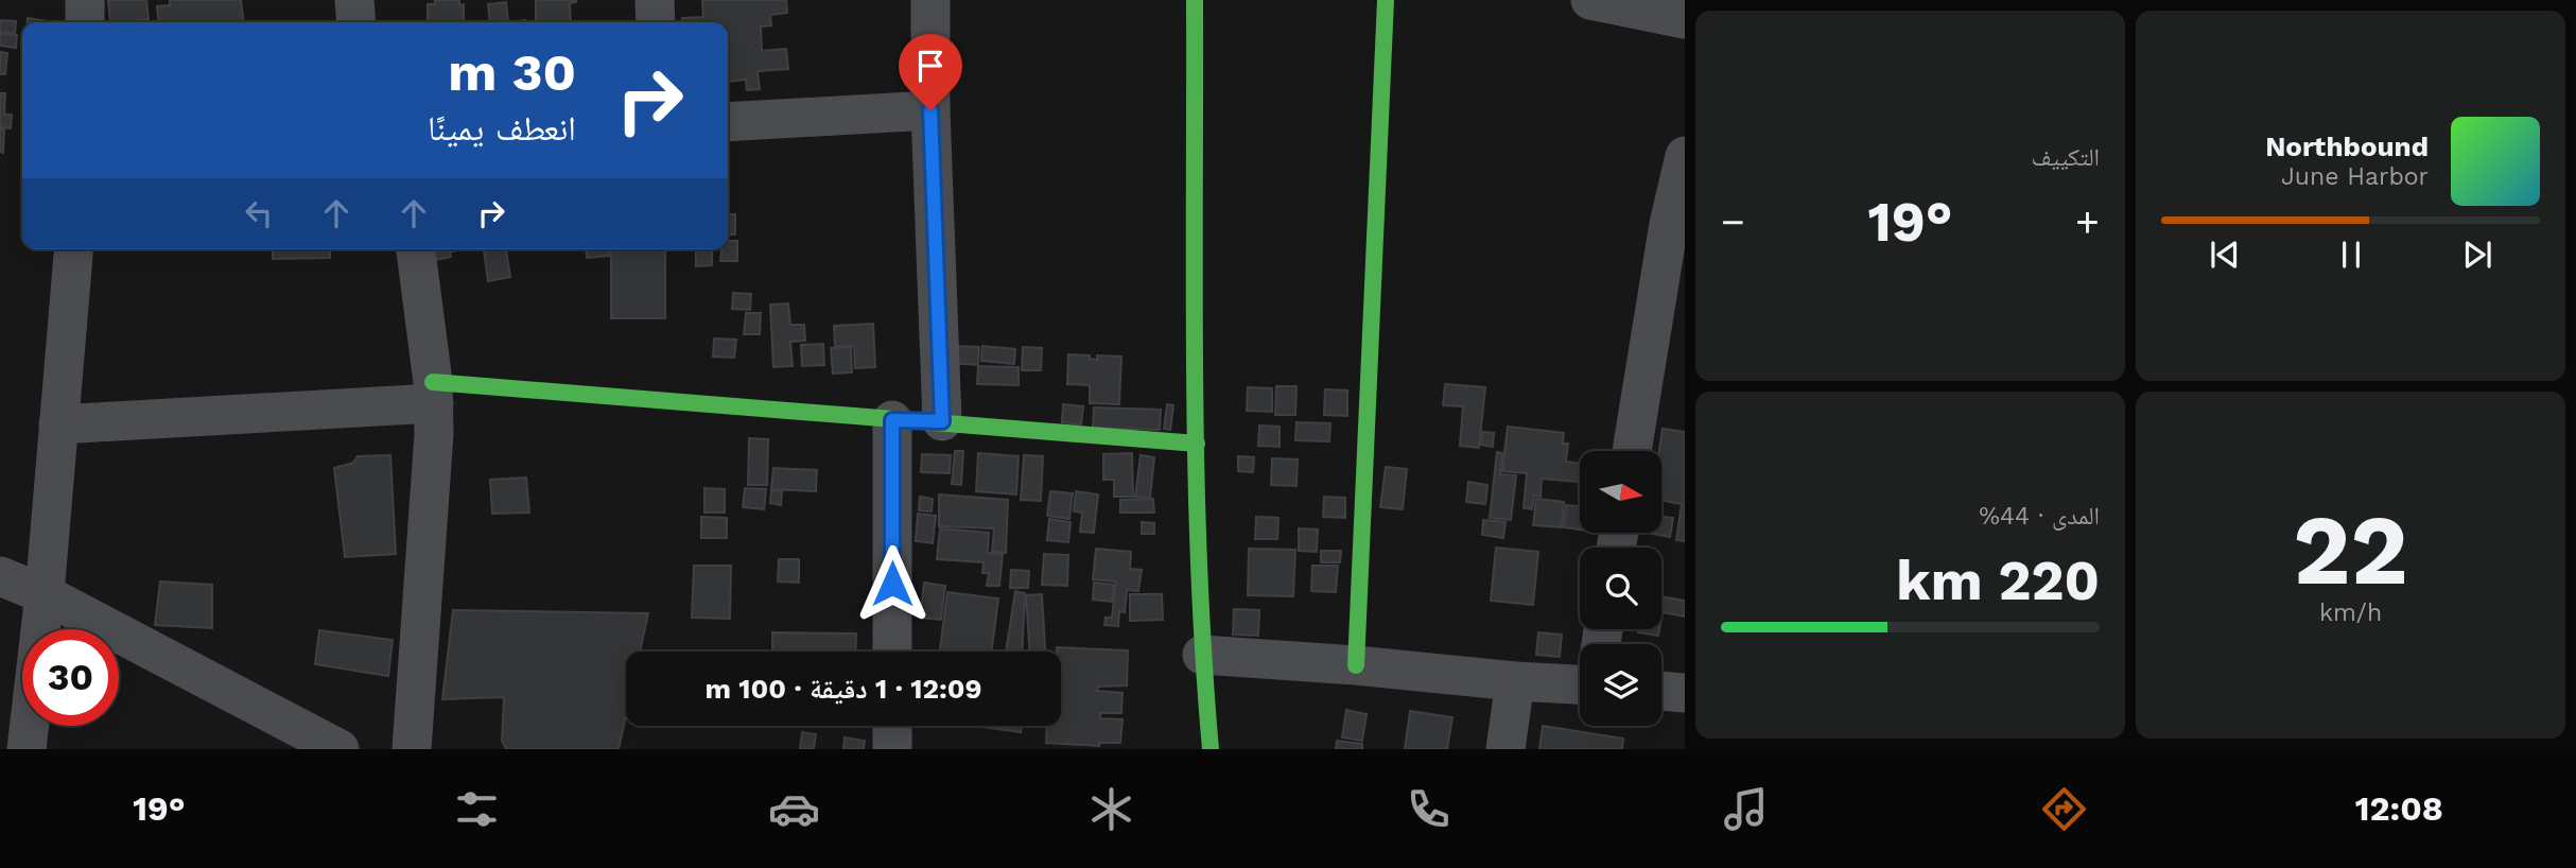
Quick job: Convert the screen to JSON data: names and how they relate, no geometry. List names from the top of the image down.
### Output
{
  "north": "right",
  "page": {
    "tile": [
      "التكييف",
      ["22", "km/h"],
      ["المدى · 44%", "220 km"]
    ],
    "turn": ["30 m", "انعطف يمينًا"],
    "song": ["Northbound", "June Harbor"],
    "heat": ["−", "19°", "+"],
    "limit": "30",
    "trip": "12:09 · 1 دقيقة · 100 m",
    "tabs": ["12:08", "19°"]
  }
}
